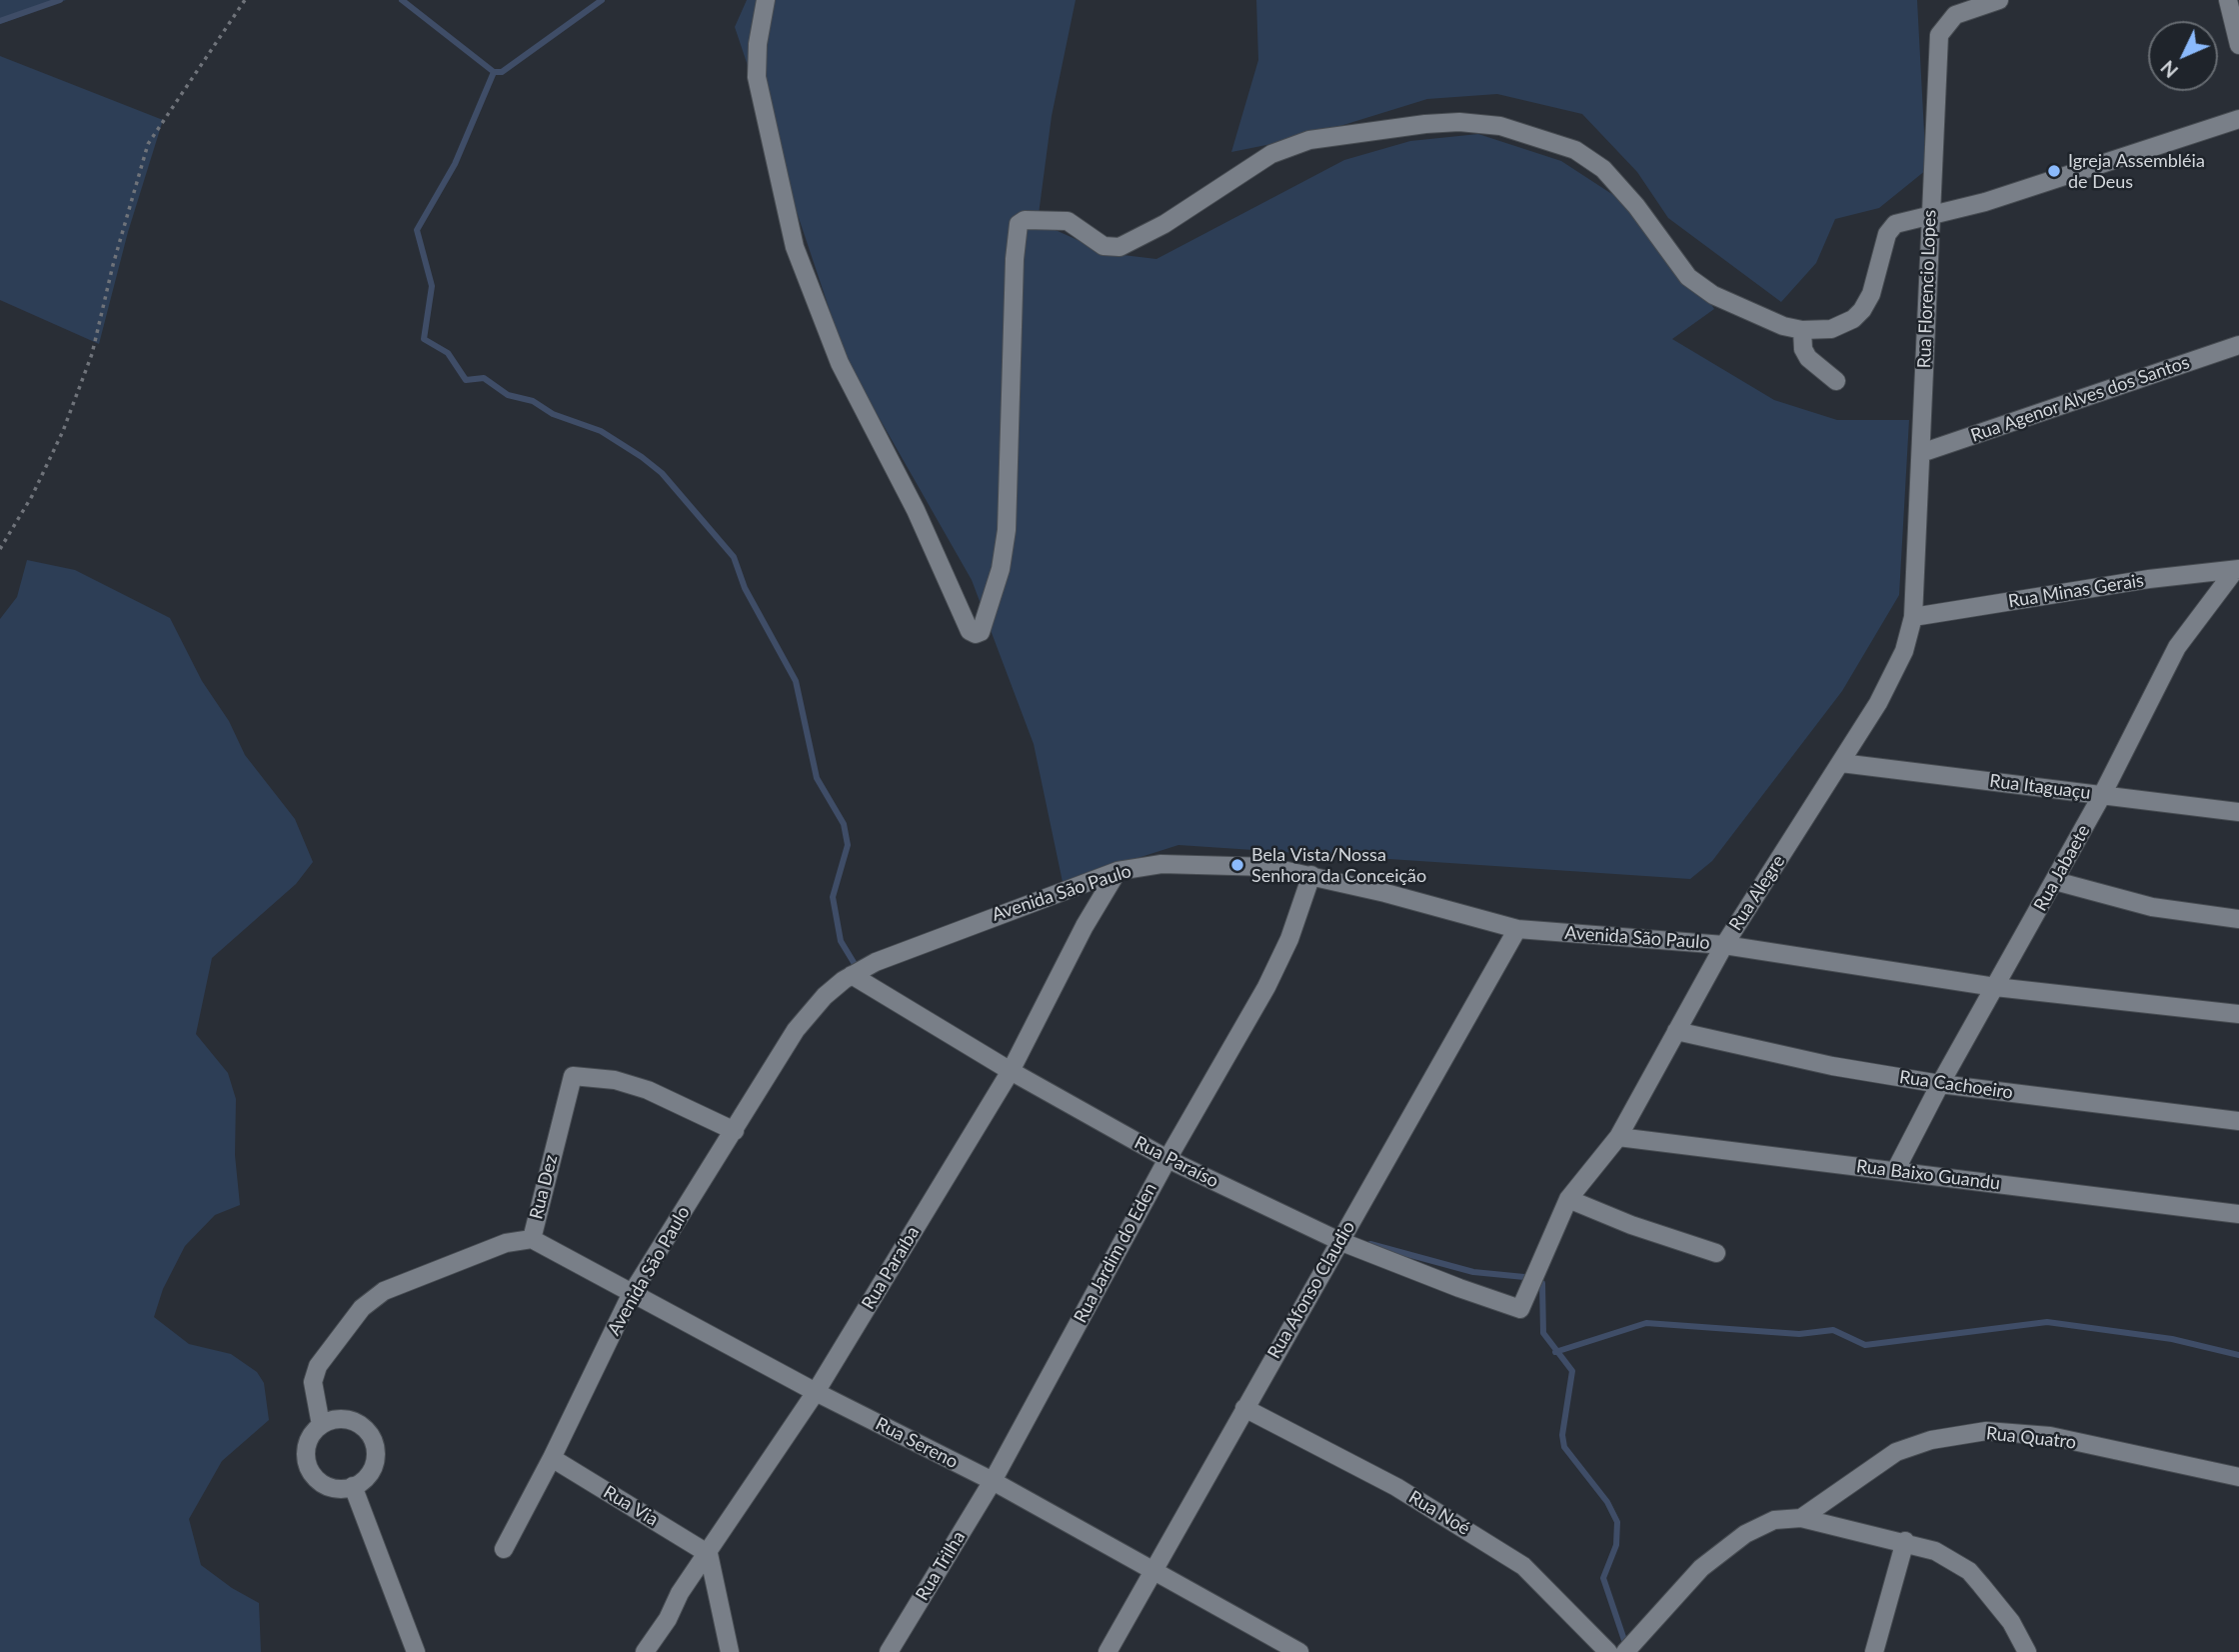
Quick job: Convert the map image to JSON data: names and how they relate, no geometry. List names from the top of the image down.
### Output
{
  "streets": {
    "street": [
      "Rua Florencio Lopes",
      "Rua Agenor Alves dos Santos",
      "Rua Minas Gerais",
      "Rua Itaguaçu",
      "Rua Jabaete",
      "Avenida São Paulo",
      "Rua Alegre",
      "Rua Cachoeiro",
      "Rua Paraíso",
      "Rua Baixo Guandu",
      "Rua Dez",
      "Rua Jardim do Eden",
      "Rua Paraíba",
      "Rua Afonso Claudio",
      "Rua Quatro",
      "Rua Sereno",
      "Rua Via",
      "Rua Noé",
      "Rua Trilha"
    ]
  },
  "crossings": [
    ["Rua Florencio Lopes", "Rua Agenor Alves dos Santos"],
    ["Rua Florencio Lopes", "Rua Minas Gerais"],
    ["Rua Florencio Lopes", "Rua Alegre"],
    ["Rua Minas Gerais", "Rua Jabaete"],
    ["Rua Minas Gerais", "Rua Alegre"],
    ["Rua Itaguaçu", "Rua Jabaete"],
    ["Rua Itaguaçu", "Rua Alegre"],
    ["Rua Jabaete", "Avenida São Paulo"],
    ["Rua Jabaete", "Rua Cachoeiro"],
    ["Rua Jabaete", "Rua Baixo Guandu"],
    ["Avenida São Paulo", "Rua Alegre"],
    ["Avenida São Paulo", "Rua Paraíso"],
    ["Avenida São Paulo", "Rua Dez"],
    ["Avenida São Paulo", "Rua Jardim do Eden"],
    ["Avenida São Paulo", "Rua Paraíba"],
    ["Avenida São Paulo", "Rua Afonso Claudio"],
    ["Avenida São Paulo", "Rua Sereno"],
    ["Avenida São Paulo", "Rua Via"],
    ["Rua Alegre", "Rua Cachoeiro"],
    ["Rua Alegre", "Rua Paraíso"],
    ["Rua Alegre", "Rua Baixo Guandu"],
    ["Rua Paraíso", "Rua Jardim do Eden"],
    ["Rua Paraíso", "Rua Paraíba"],
    ["Rua Paraíso", "Rua Afonso Claudio"],
    ["Rua Dez", "Rua Sereno"],
    ["Rua Jardim do Eden", "Rua Sereno"],
    ["Rua Jardim do Eden", "Rua Trilha"],
    ["Rua Paraíba", "Rua Sereno"],
    ["Rua Paraíba", "Rua Via"],
    ["Rua Afonso Claudio", "Rua Sereno"],
    ["Rua Afonso Claudio", "Rua Noé"],
    ["Rua Sereno", "Rua Trilha"]
  ],
  "places": ["Igreja Assembléia de Deus", "Bela Vista/Nossa Senhora da Conceição"],
  "north": "bottom left"
}
